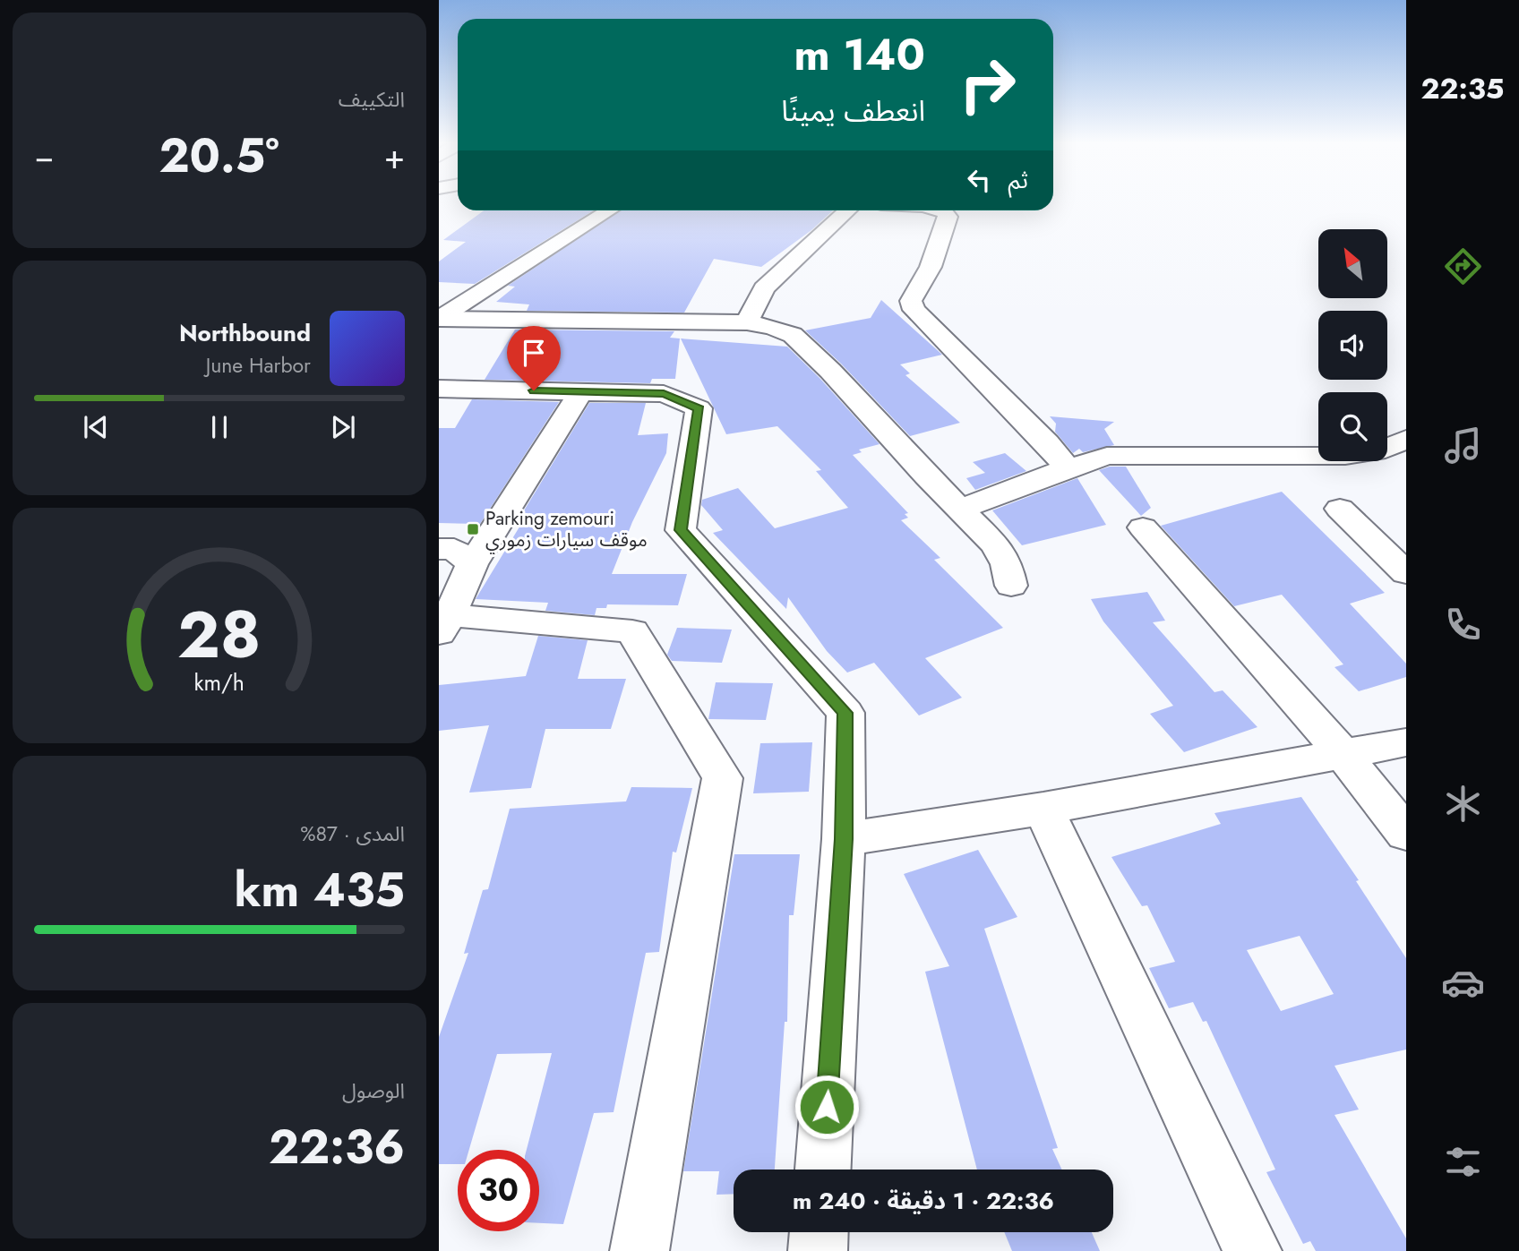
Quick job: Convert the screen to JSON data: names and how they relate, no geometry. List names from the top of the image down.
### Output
{
  "places": {
    "transit": ["Parking zemouri موقف سيارات زموري"]
  },
  "north": "top left",
  "page": {
    "tabs": "22:35",
    "tile": [
      "التكييف",
      ["المدى · 87%", "435 km"],
      ["الوصول", "22:36"]
    ],
    "turn": ["140 m", "انعطف يمينًا"],
    "heat": ["−", "20.5°", "+"],
    "then": "ثم",
    "song": ["Northbound", "June Harbor"],
    "limit": "30",
    "trip": "22:36 · 1 دقيقة · 240 m",
    "gauge": ["28", "km/h"]
  }
}
